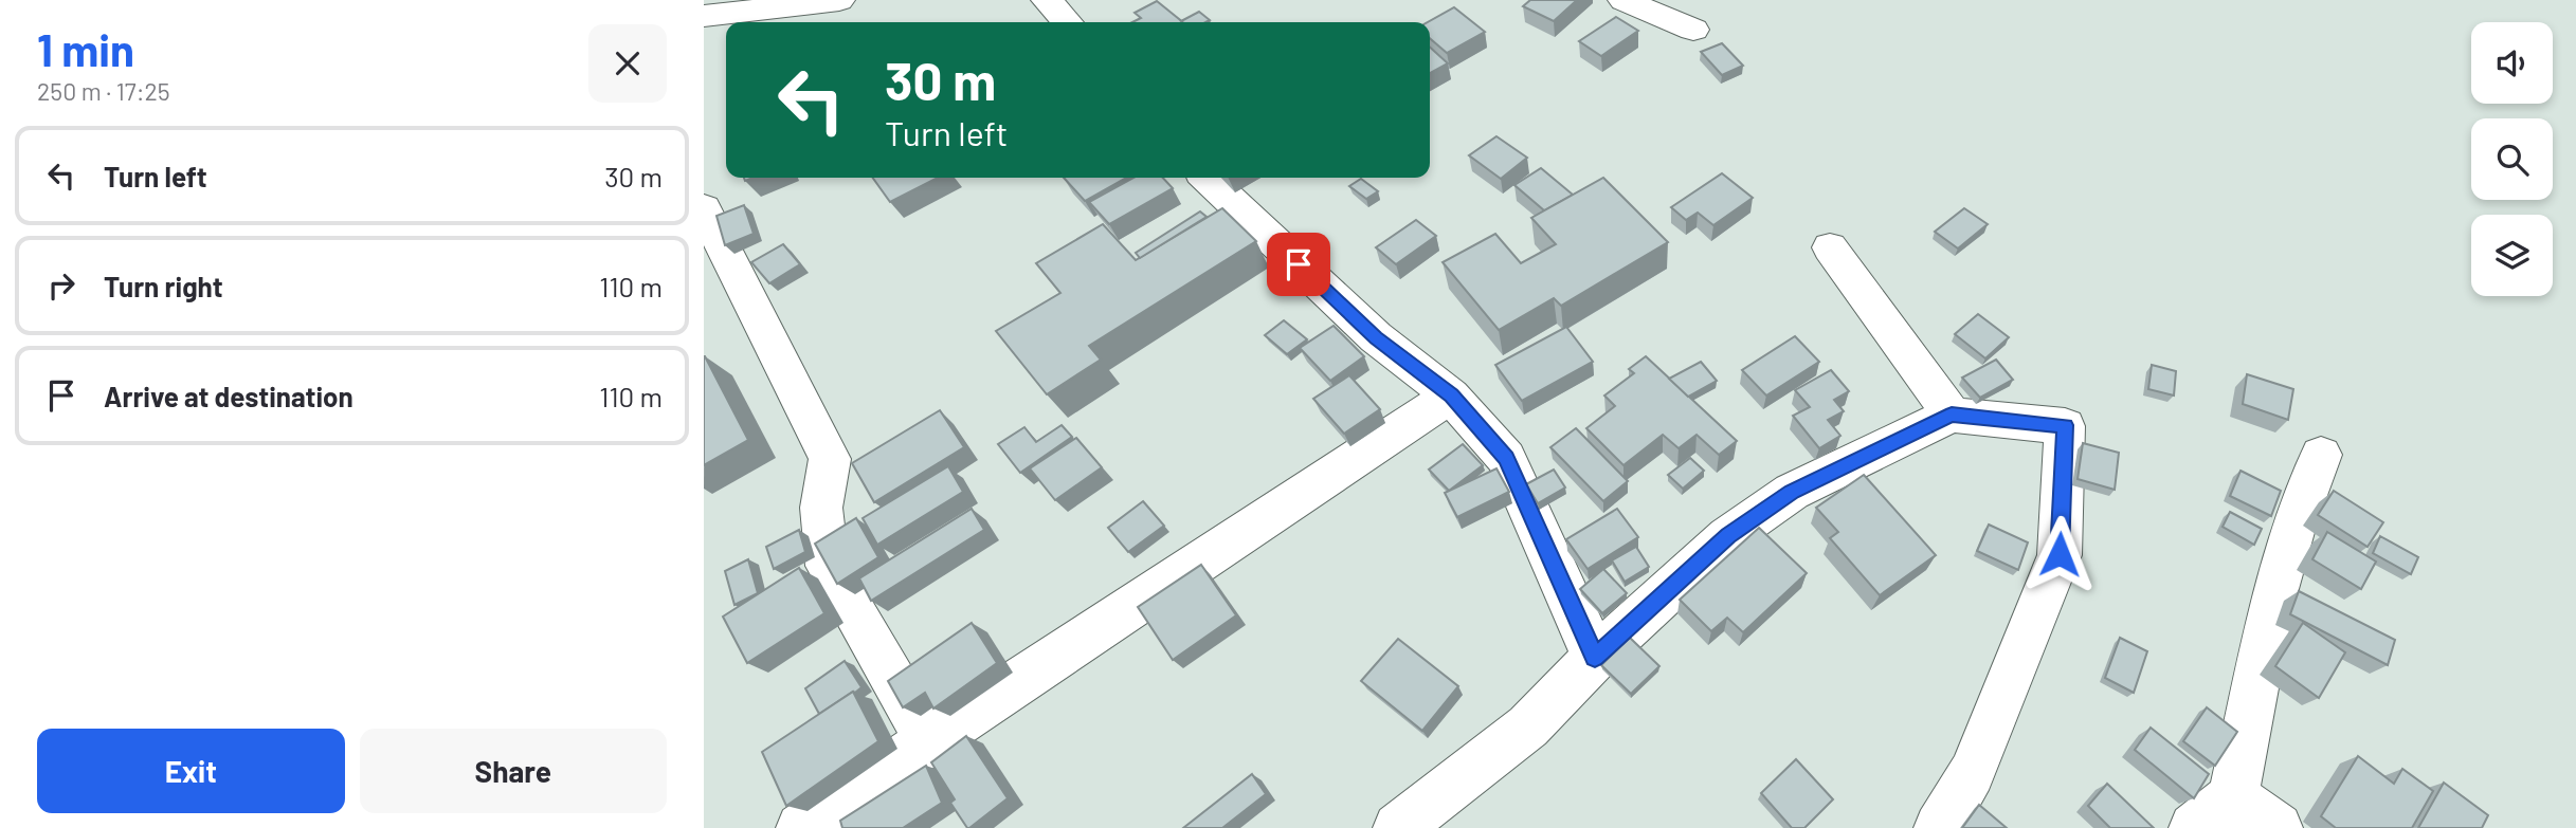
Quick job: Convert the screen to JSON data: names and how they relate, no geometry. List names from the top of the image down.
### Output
{
  "page": {
    "heading": ["1 min", "250 m · 17:25"],
    "turn": ["30 m", "Turn left"],
    "list": [
      {
        "name": "Turn left",
        "value": "30 m"
      },
      {
        "name": "Turn right",
        "value": "110 m"
      },
      {
        "name": "Arrive at destination",
        "value": "110 m"
      }
    ],
    "buttons": ["Exit", "Share"]
  }
}
